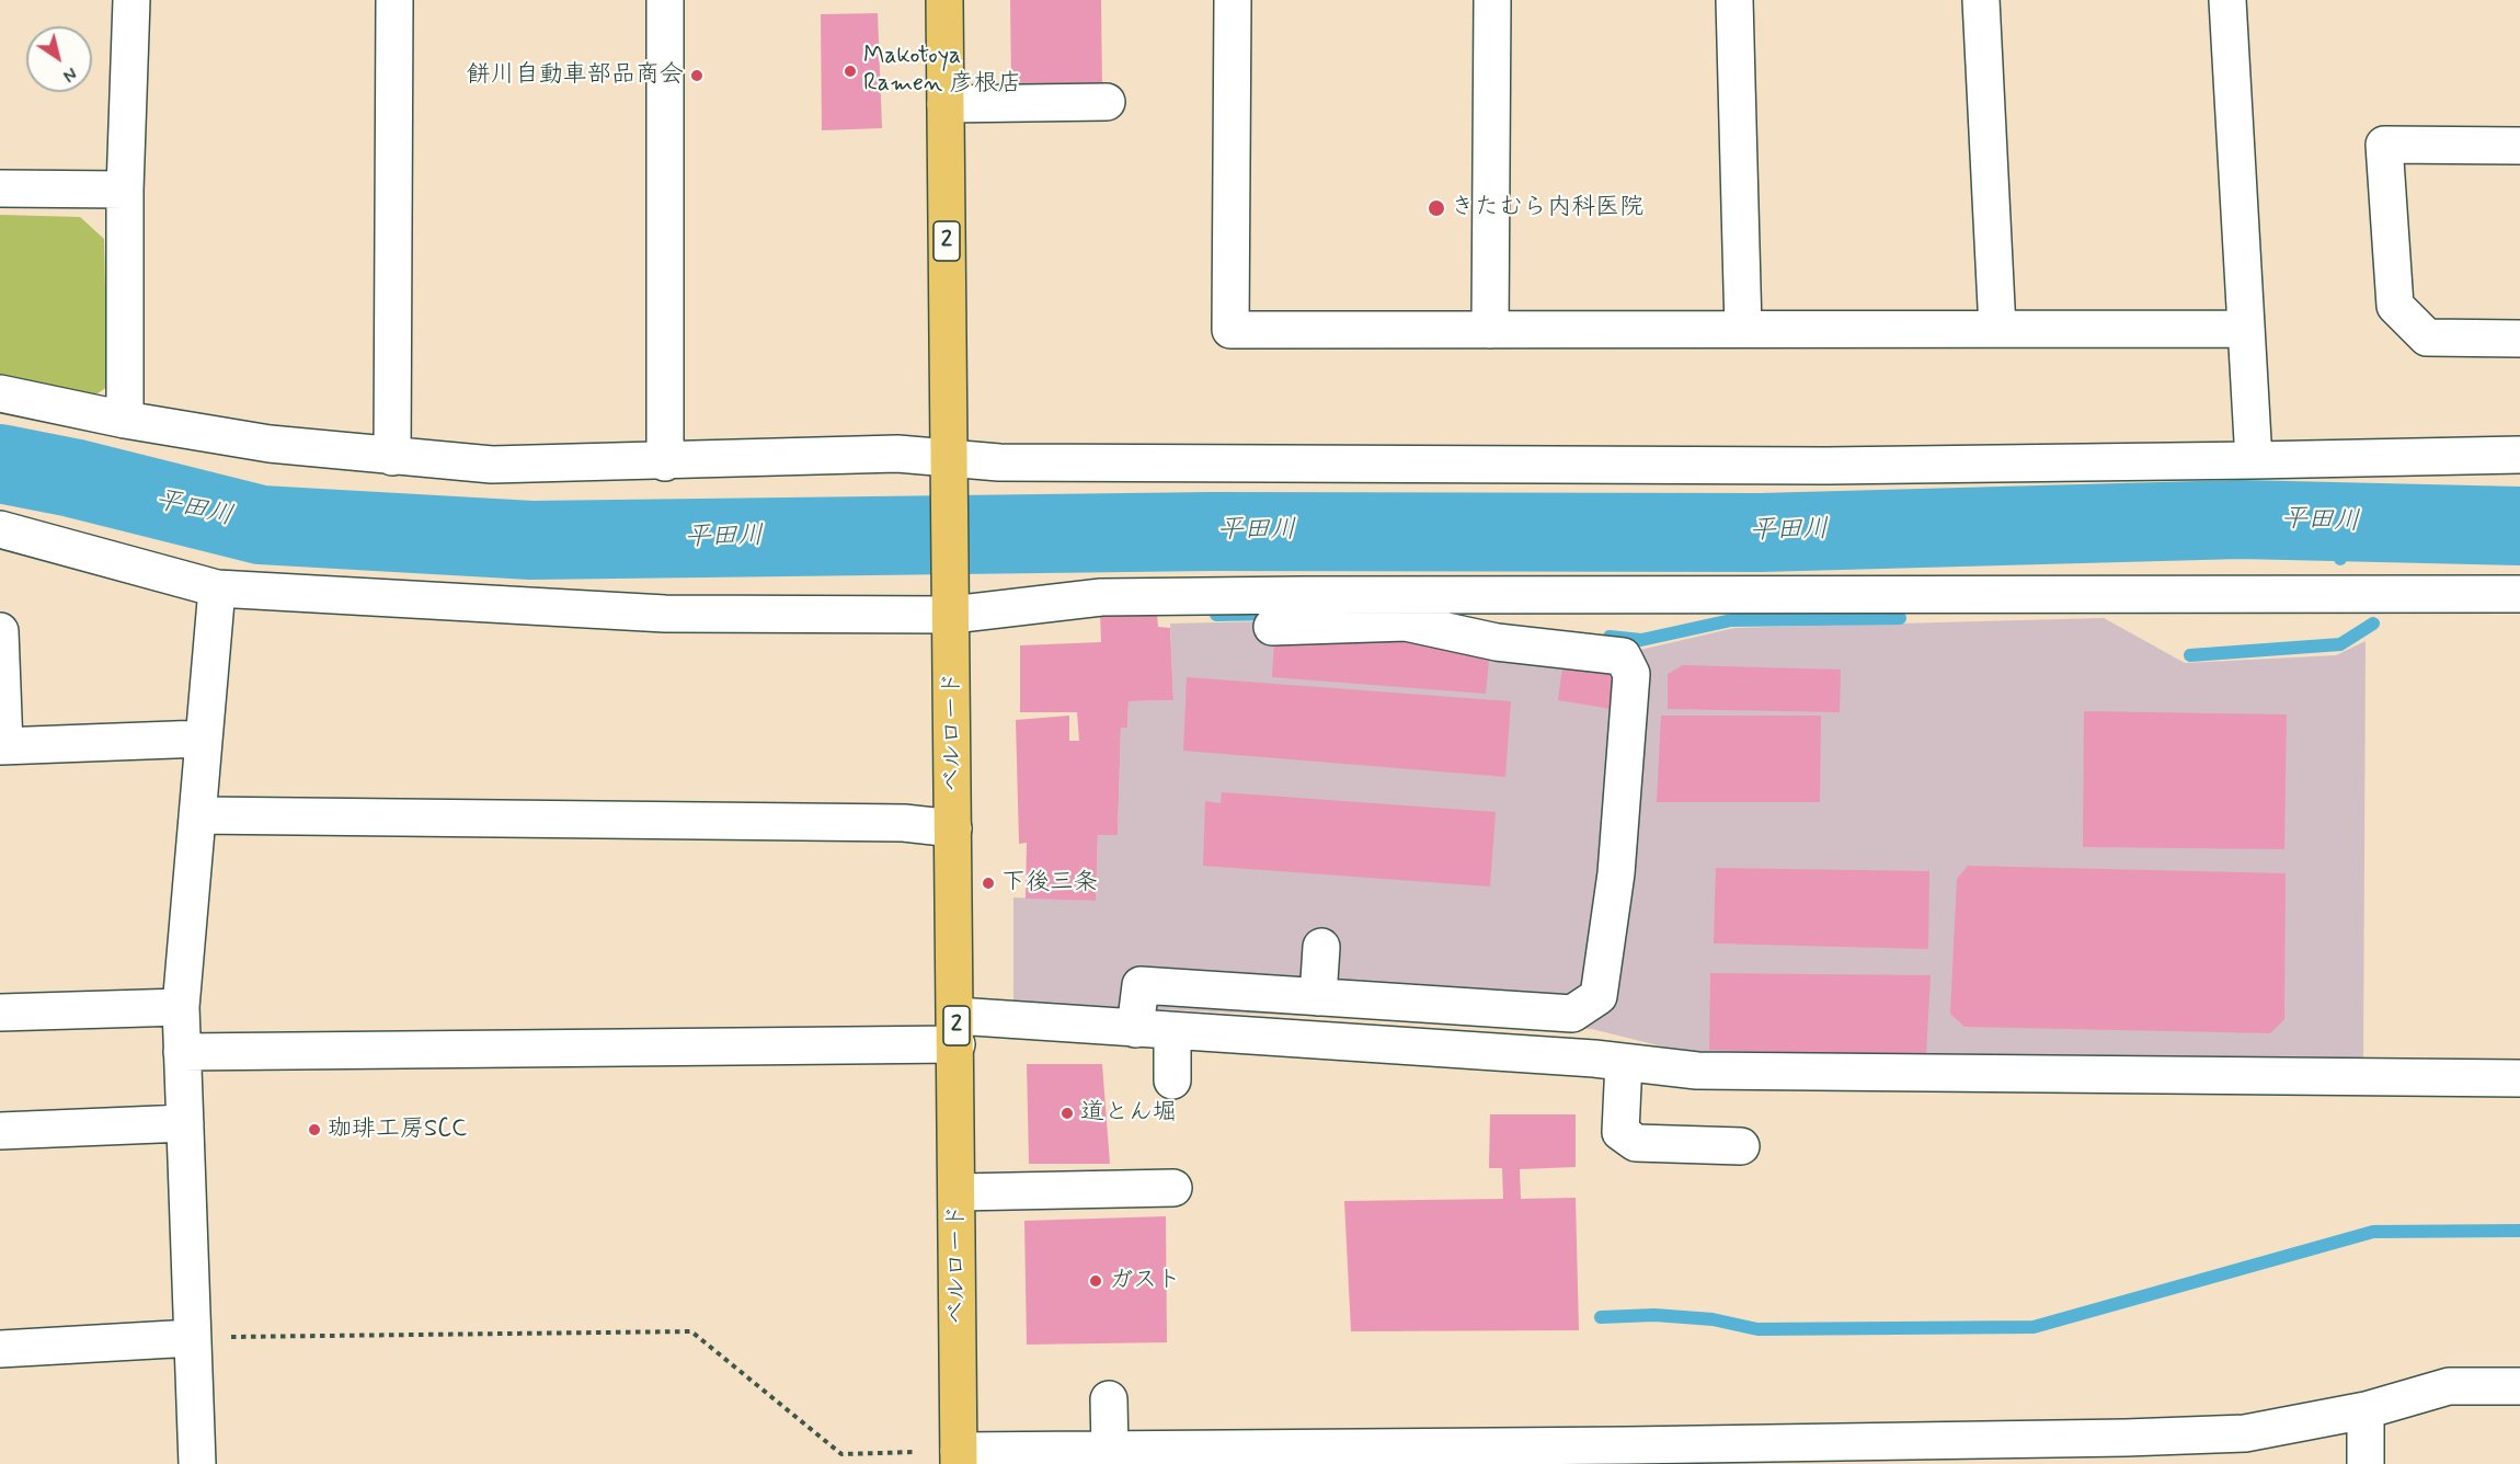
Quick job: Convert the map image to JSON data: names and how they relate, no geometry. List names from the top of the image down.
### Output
{
  "streets": {
    "main road": ["2", "ベルロード"]
  },
  "water": ["平田川"],
  "places": [
    "Makotoya Ramen 彦根店",
    "餅川自動車部品商会",
    "きたむら内科医院",
    "下後三条",
    "道とん堀",
    "珈琲工房SCC",
    "ガスト"
  ],
  "north": "bottom right"
}
